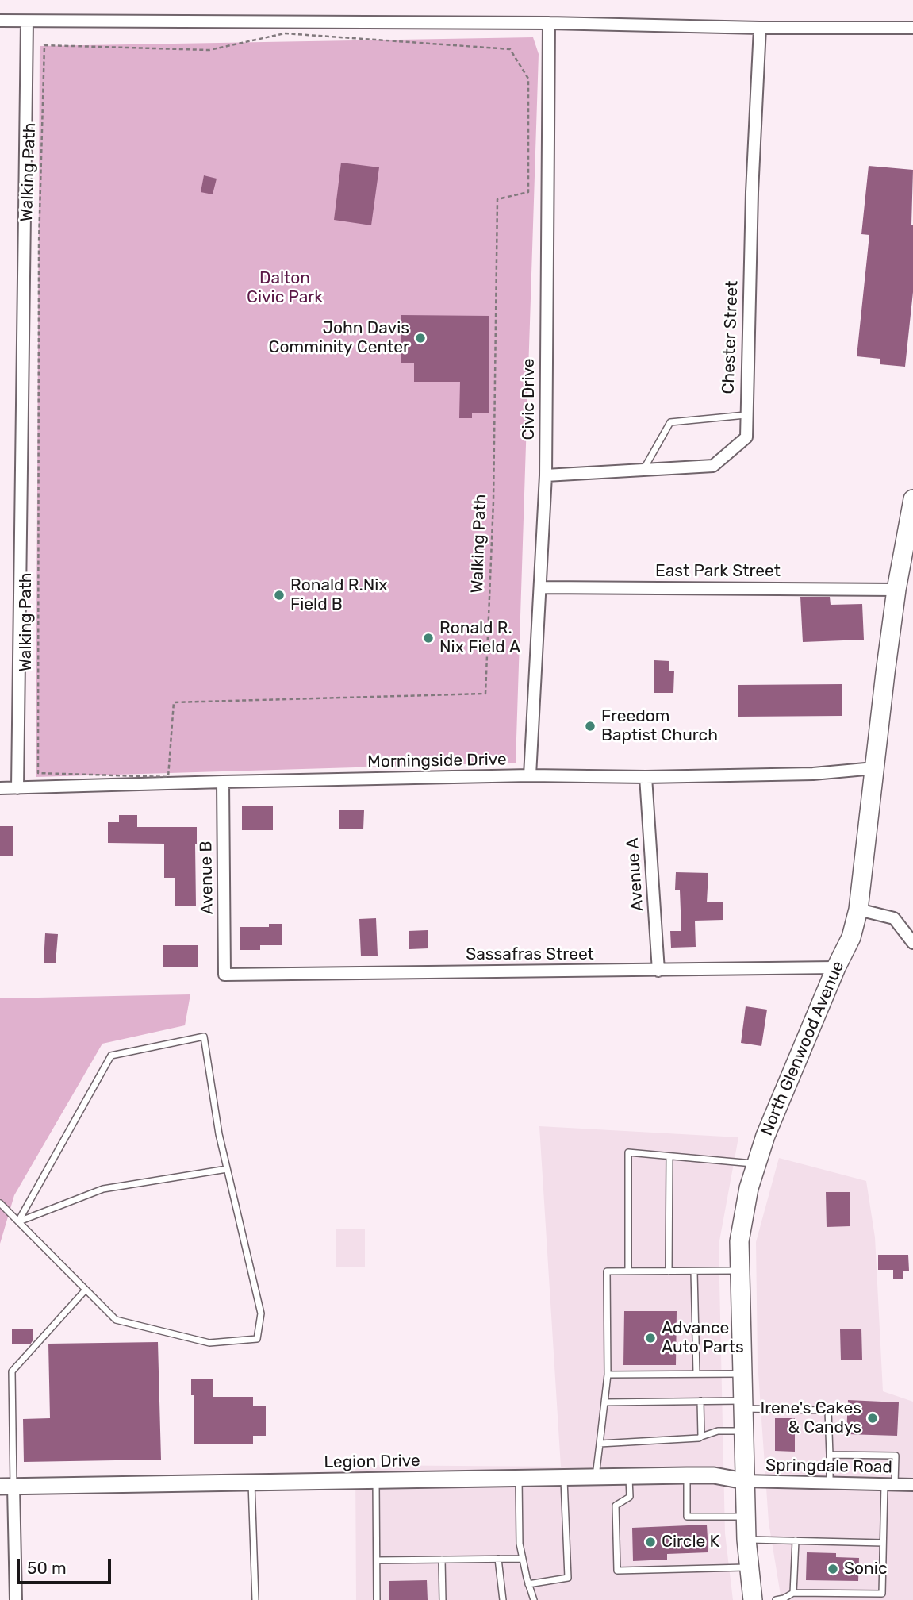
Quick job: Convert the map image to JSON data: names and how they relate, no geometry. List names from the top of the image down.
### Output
{
  "streets": {
    "main road": ["North Glenwood Avenue"],
    "street": [
      "Chester Street",
      "Civic Drive",
      "East Park Street",
      "Morningside Drive",
      "Avenue A",
      "Avenue B",
      "Sassafras Street",
      "Legion Drive",
      "Springdale Road"
    ],
    "path": ["Walking Path"]
  },
  "crossings": [
    ["Chester Street", "Civic Drive"],
    ["Civic Drive", "East Park Street"],
    ["Civic Drive", "Morningside Drive"],
    ["East Park Street", "North Glenwood Avenue"],
    ["Morningside Drive", "Avenue A"],
    ["Morningside Drive", "Avenue B"],
    ["Morningside Drive", "North Glenwood Avenue"],
    ["Avenue A", "Sassafras Street"],
    ["Avenue B", "Sassafras Street"],
    ["Sassafras Street", "North Glenwood Avenue"],
    ["North Glenwood Avenue", "Legion Drive"],
    ["North Glenwood Avenue", "Springdale Road"],
    ["Legion Drive", "Springdale Road"]
  ],
  "parks": ["Dalton Civic Park"],
  "places": [
    "John Davis Comminity Center",
    "Ronald R.Nix Field B",
    "Ronald R. Nix Field A",
    "Freedom Baptist Church",
    "Advance Auto Parts",
    "Irene's Cakes & Candys",
    "Circle K",
    "Sonic"
  ],
  "scale_bar": "50 m"
}
